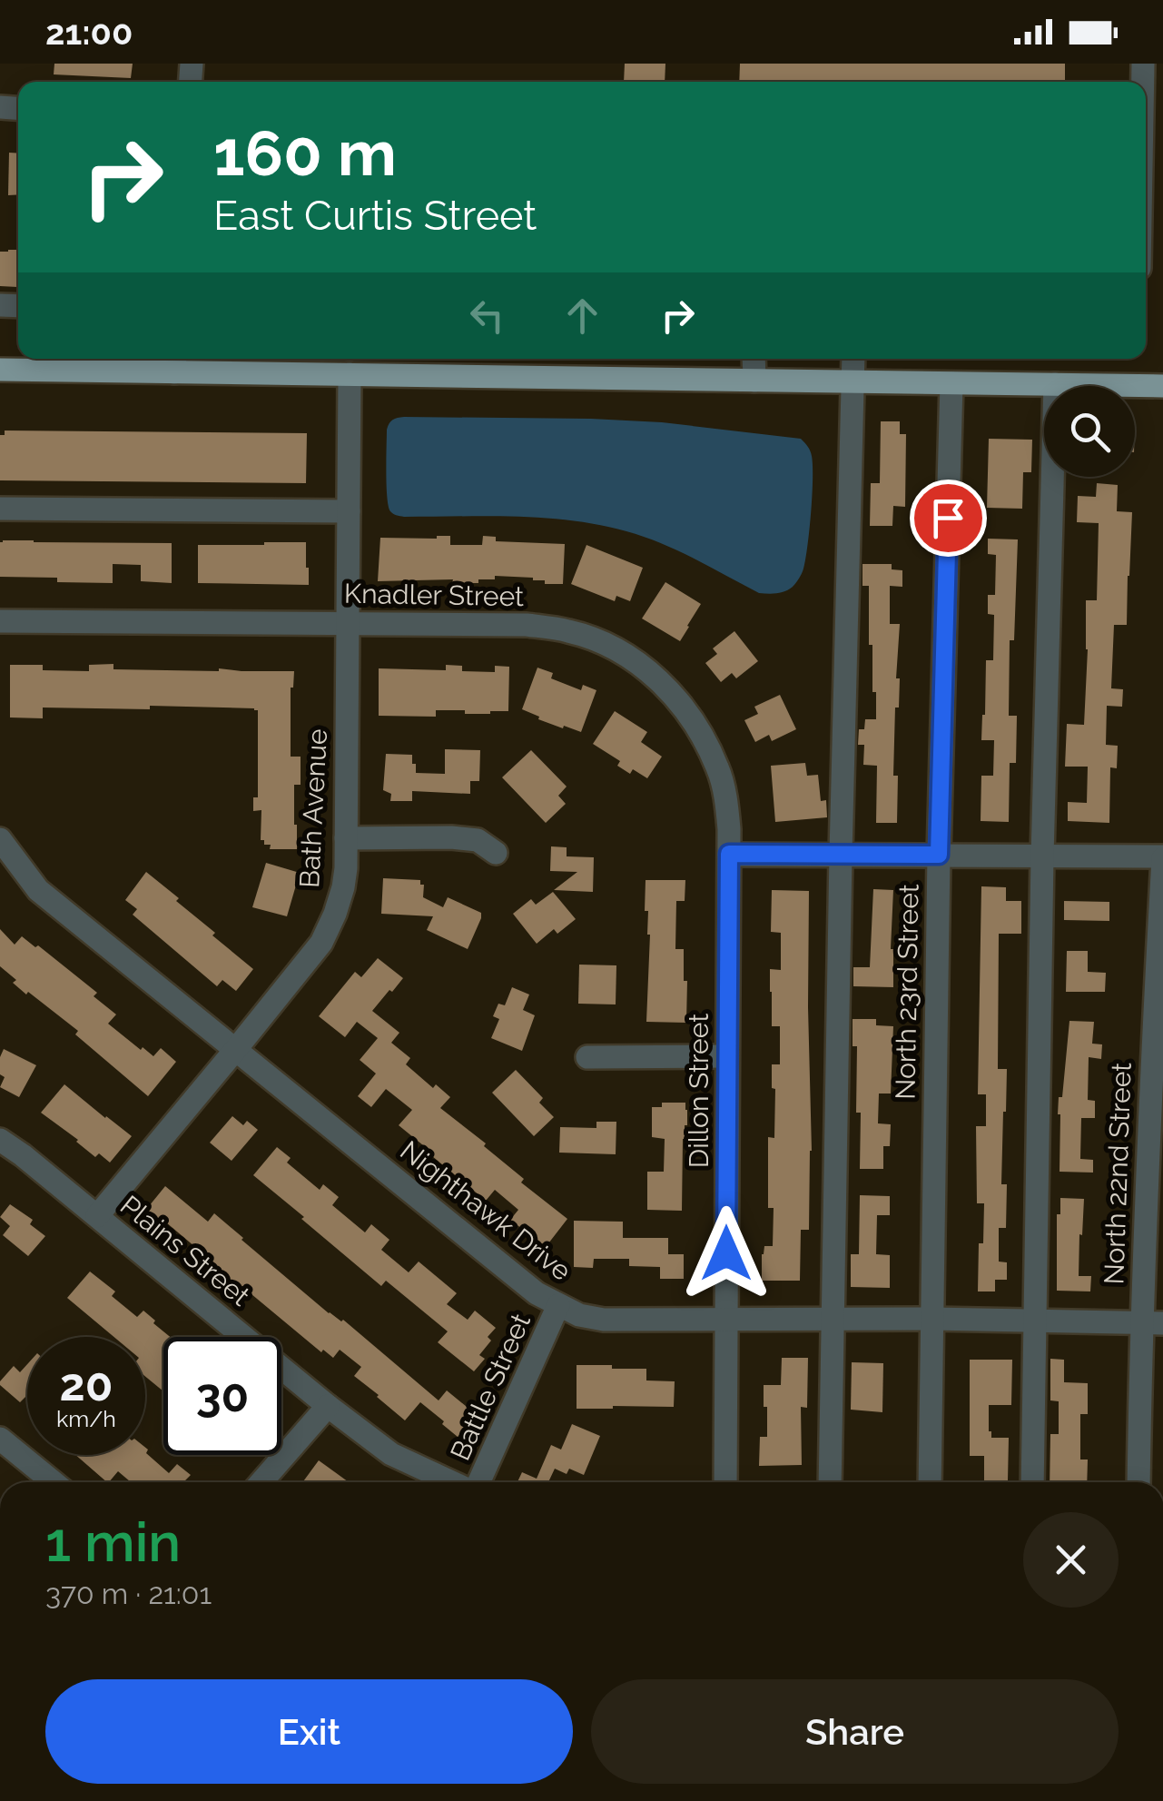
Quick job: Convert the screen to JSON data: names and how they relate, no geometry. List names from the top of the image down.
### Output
{
  "streets": {
    "street": [
      "Knadler Street",
      "Bath Avenue",
      "North 23rd Street",
      "Dillon Street",
      "North 22nd Street",
      "Nighthawk Drive",
      "Plains Street",
      "Battle Street"
    ]
  },
  "crossings": [
    ["Knadler Street", "Bath Avenue"],
    ["Knadler Street", "Dillon Street"],
    ["Bath Avenue", "Nighthawk Drive"],
    ["Bath Avenue", "Plains Street"],
    ["North 23rd Street", "Nighthawk Drive"],
    ["Dillon Street", "Nighthawk Drive"],
    ["North 22nd Street", "Nighthawk Drive"],
    ["Nighthawk Drive", "Battle Street"]
  ],
  "page": {
    "status": "21:00",
    "turn": ["160 m", "East Curtis Street"],
    "speed": "20 km/h",
    "limit": "30",
    "heading": ["1 min", "370 m · 21:01"],
    "buttons": ["Exit", "Share"]
  }
}
